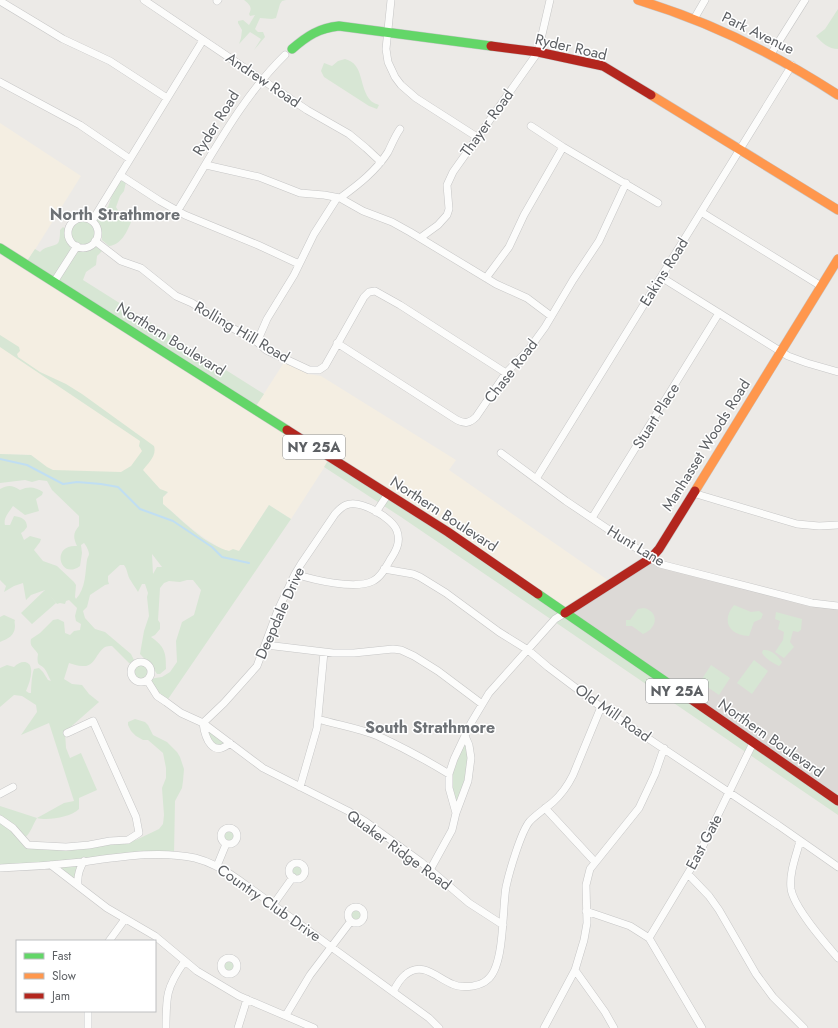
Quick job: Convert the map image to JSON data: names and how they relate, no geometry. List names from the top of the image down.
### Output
{
  "streets": {
    "street": [
      "Park Avenue",
      "Ryder Road",
      "Andrew Road",
      "Thayer Road",
      "Eakins Road",
      "Rolling Hill Road",
      "Northern Boulevard",
      "Chase Road",
      "Stuart Place",
      "Manhasset Woods Road",
      "NY 25A",
      "Hunt Lane",
      "Deepdale Drive",
      "Old Mill Road",
      "East Gate",
      "Quaker Ridge Road",
      "Country Club Drive"
    ]
  },
  "crossings": [
    ["Park Avenue", "Eakins Road"],
    ["Ryder Road", "Andrew Road"],
    ["Ryder Road", "Thayer Road"],
    ["Ryder Road", "Eakins Road"],
    ["Eakins Road", "Hunt Lane"],
    ["Rolling Hill Road", "Chase Road"],
    ["Northern Boulevard", "Manhasset Woods Road"],
    ["Northern Boulevard", "East Gate"],
    ["Stuart Place", "Hunt Lane"],
    ["Manhasset Woods Road", "Hunt Lane"],
    ["Deepdale Drive", "Old Mill Road"],
    ["Deepdale Drive", "Quaker Ridge Road"],
    ["Old Mill Road", "East Gate"]
  ],
  "districts": ["North Strathmore", "South Strathmore"],
  "legend": ["Fast", "Slow", "Jam"]
}
